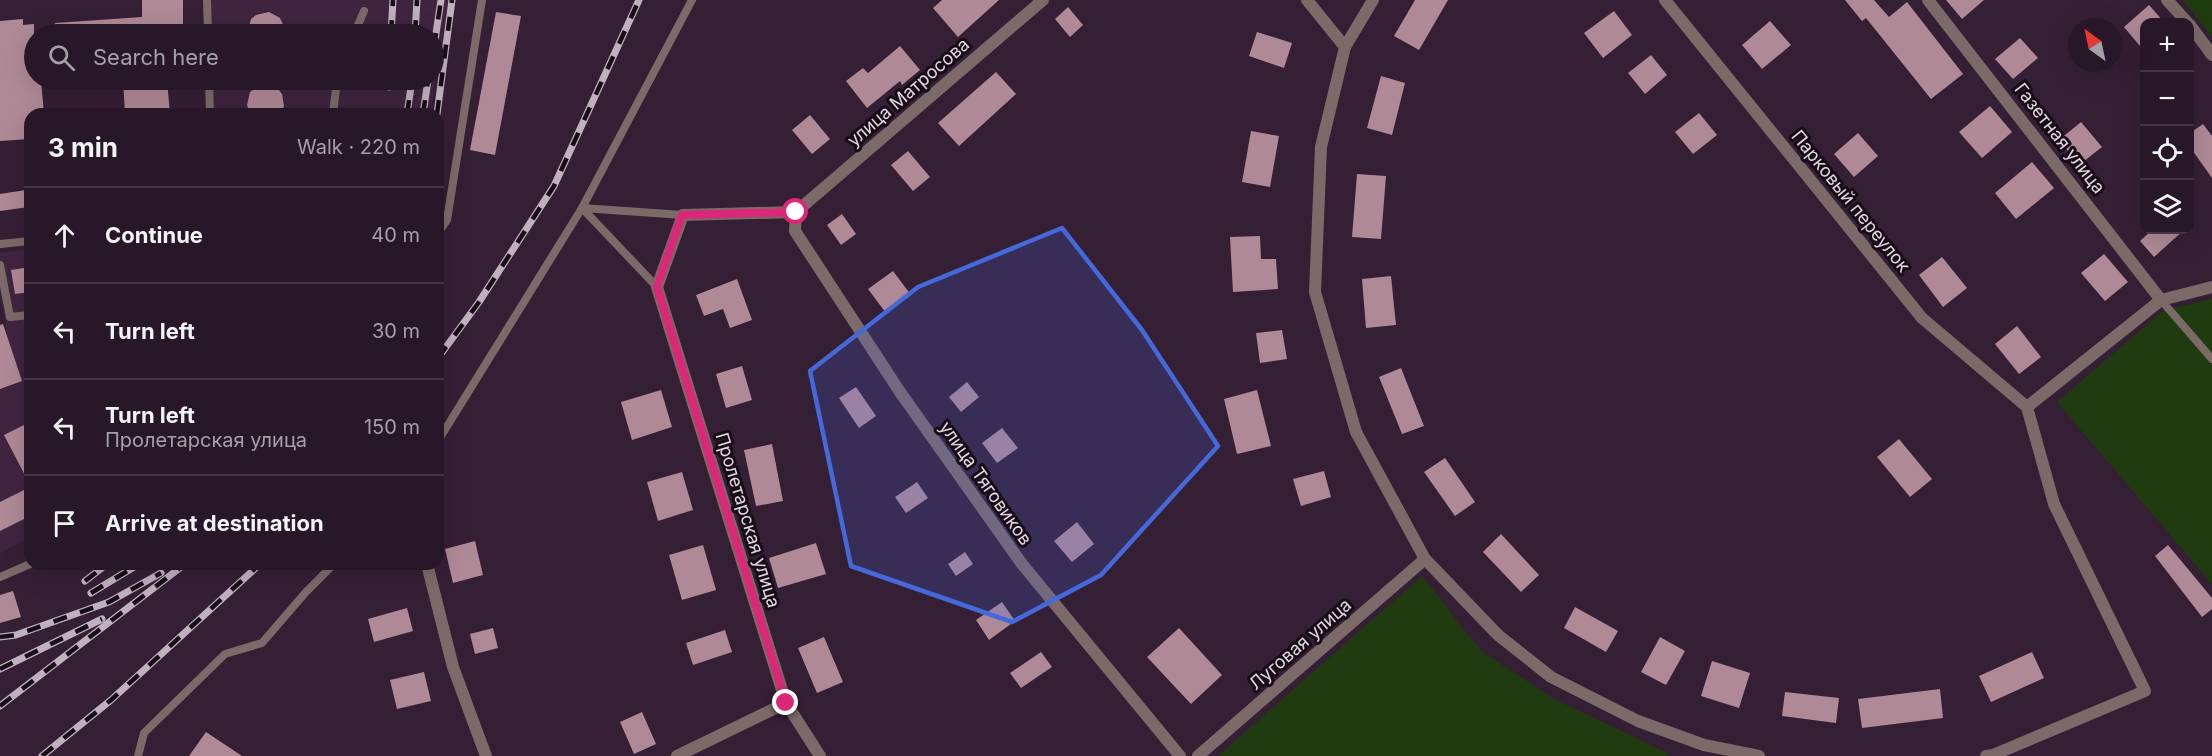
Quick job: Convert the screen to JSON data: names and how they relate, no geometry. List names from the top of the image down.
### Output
{
  "streets": {
    "street": [
      "улица Матросова",
      "Газетная улица",
      "Парковый переулок",
      "улица Тяговиков",
      "Пролетарская улица",
      "Луговая улица"
    ]
  },
  "crossings": [
    ["улица Матросова", "улица Тяговиков"]
  ],
  "north": "top left",
  "page": {
    "map_buttons": ["+", "−"],
    "search": "Search here",
    "heading": ["3 min", "Walk · 220 m"],
    "list": [
      ["Continue", "40 m"],
      ["Turn left", "30 m"],
      ["Turn left", "Пролетарская улица", "150 m"],
      "Arrive at destination"
    ]
  }
}
